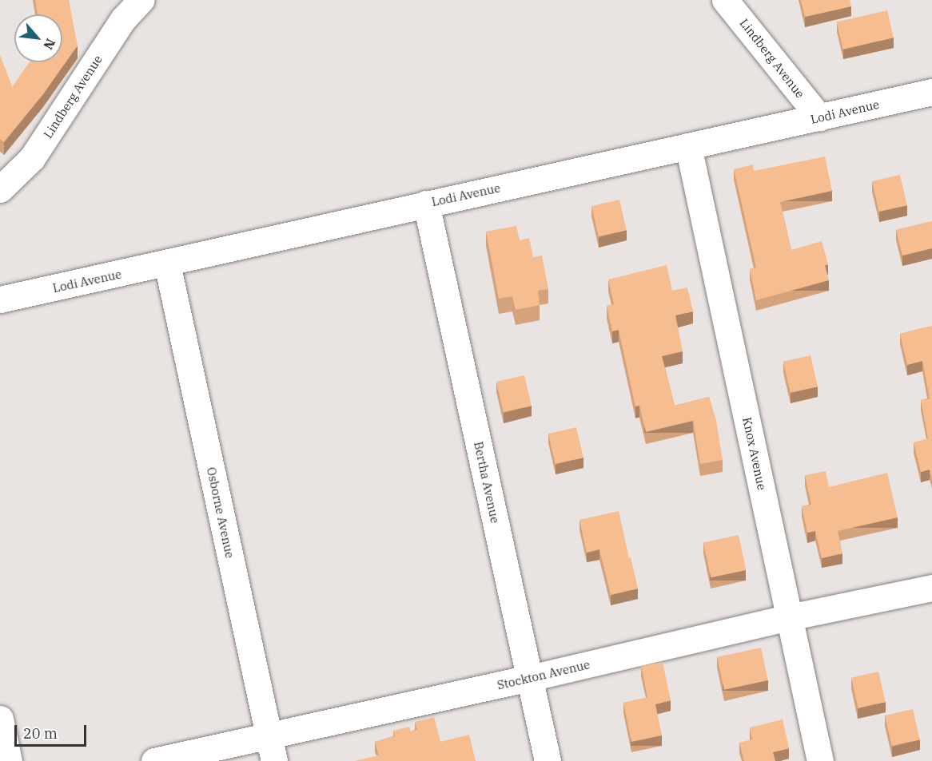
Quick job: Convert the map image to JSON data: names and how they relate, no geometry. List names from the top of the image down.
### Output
{
  "streets": {
    "street": [
      "Lindberg Avenue",
      "Lodi Avenue",
      "Knox Avenue",
      "Bertha Avenue",
      "Osborne Avenue",
      "Stockton Avenue"
    ]
  },
  "crossings": [
    ["Lindberg Avenue", "Lodi Avenue"],
    ["Lodi Avenue", "Knox Avenue"],
    ["Lodi Avenue", "Bertha Avenue"],
    ["Lodi Avenue", "Osborne Avenue"],
    ["Knox Avenue", "Stockton Avenue"],
    ["Bertha Avenue", "Stockton Avenue"],
    ["Osborne Avenue", "Stockton Avenue"]
  ],
  "scale_bar": "20 m",
  "north": "bottom right"
}
